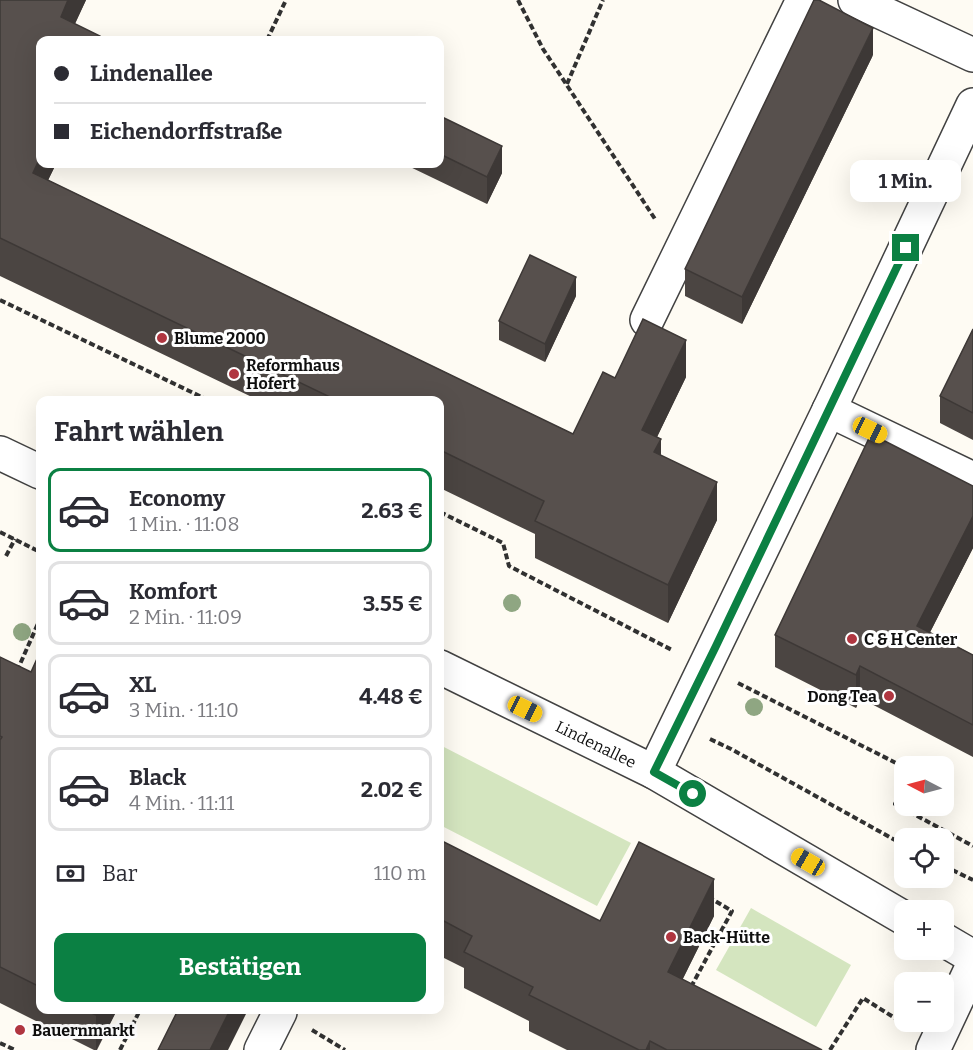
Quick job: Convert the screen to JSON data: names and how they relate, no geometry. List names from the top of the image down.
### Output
{
  "streets": {
    "street": ["Lindenallee"]
  },
  "places": [
    "Blume 2000",
    "Reformhaus Hofert",
    "C & H Center",
    "Dong Tea",
    "Back-Hütte",
    "Bauernmarkt"
  ],
  "north": "left",
  "page": {
    "banner": ["Lindenallee", "Eichendorffstraße"],
    "bubble": "1 Min.",
    "heading": "Fahrt wählen",
    "list": [
      {
        "name": "Economy",
        "note": "1 Min. · 11:08",
        "value": "2.63 €"
      },
      {
        "name": "Komfort",
        "note": "2 Min. · 11:09",
        "value": "3.55 €"
      },
      {
        "name": "XL",
        "note": "3 Min. · 11:10",
        "value": "4.48 €"
      },
      {
        "name": "Black",
        "note": "4 Min. · 11:11",
        "value": "2.02 €"
      }
    ],
    "map_buttons": ["+", "−"],
    "pay": ["Bar", "110 m"],
    "buttons": "Bestätigen"
  }
}
